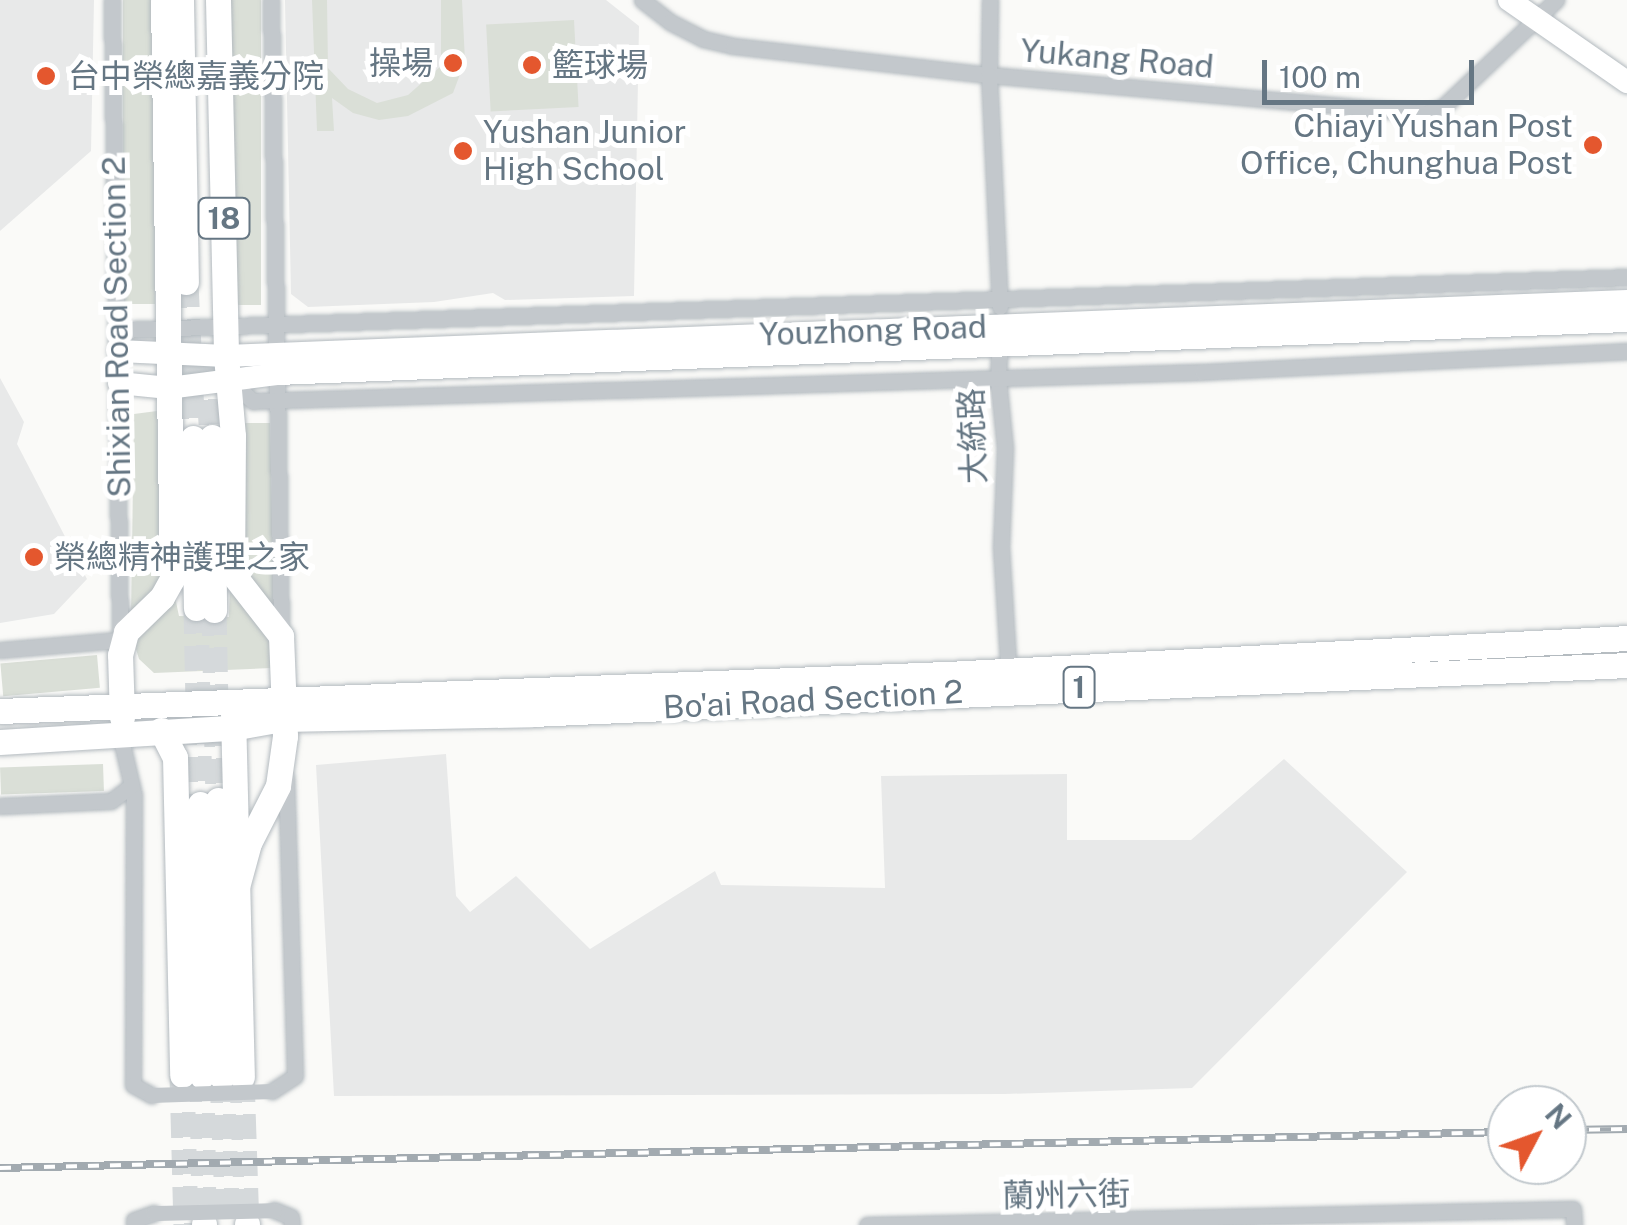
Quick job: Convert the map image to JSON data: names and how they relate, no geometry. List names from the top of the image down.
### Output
{
  "streets": {
    "main road": [
      "18",
      "Shixian Road Section 2",
      "1",
      "Bo'ai Road Section 2"
    ],
    "street": [
      "Yukang Road",
      "Youzhong Road",
      "大統路",
      "蘭州六街"
    ]
  },
  "crossings": [
    ["Yukang Road", "大統路"],
    ["18", "Youzhong Road"],
    ["Shixian Road Section 2", "Youzhong Road"],
    ["Youzhong Road", "大統路"],
    ["大統路", "Bo'ai Road Section 2"]
  ],
  "places": [
    "操場",
    "籃球場",
    "台中榮總嘉義分院",
    "Chiayi Yushan Post Office, Chunghua Post",
    "Yushan Junior High School",
    "榮總精神護理之家"
  ],
  "scale_bar": "100 m",
  "north": "top right"
}
